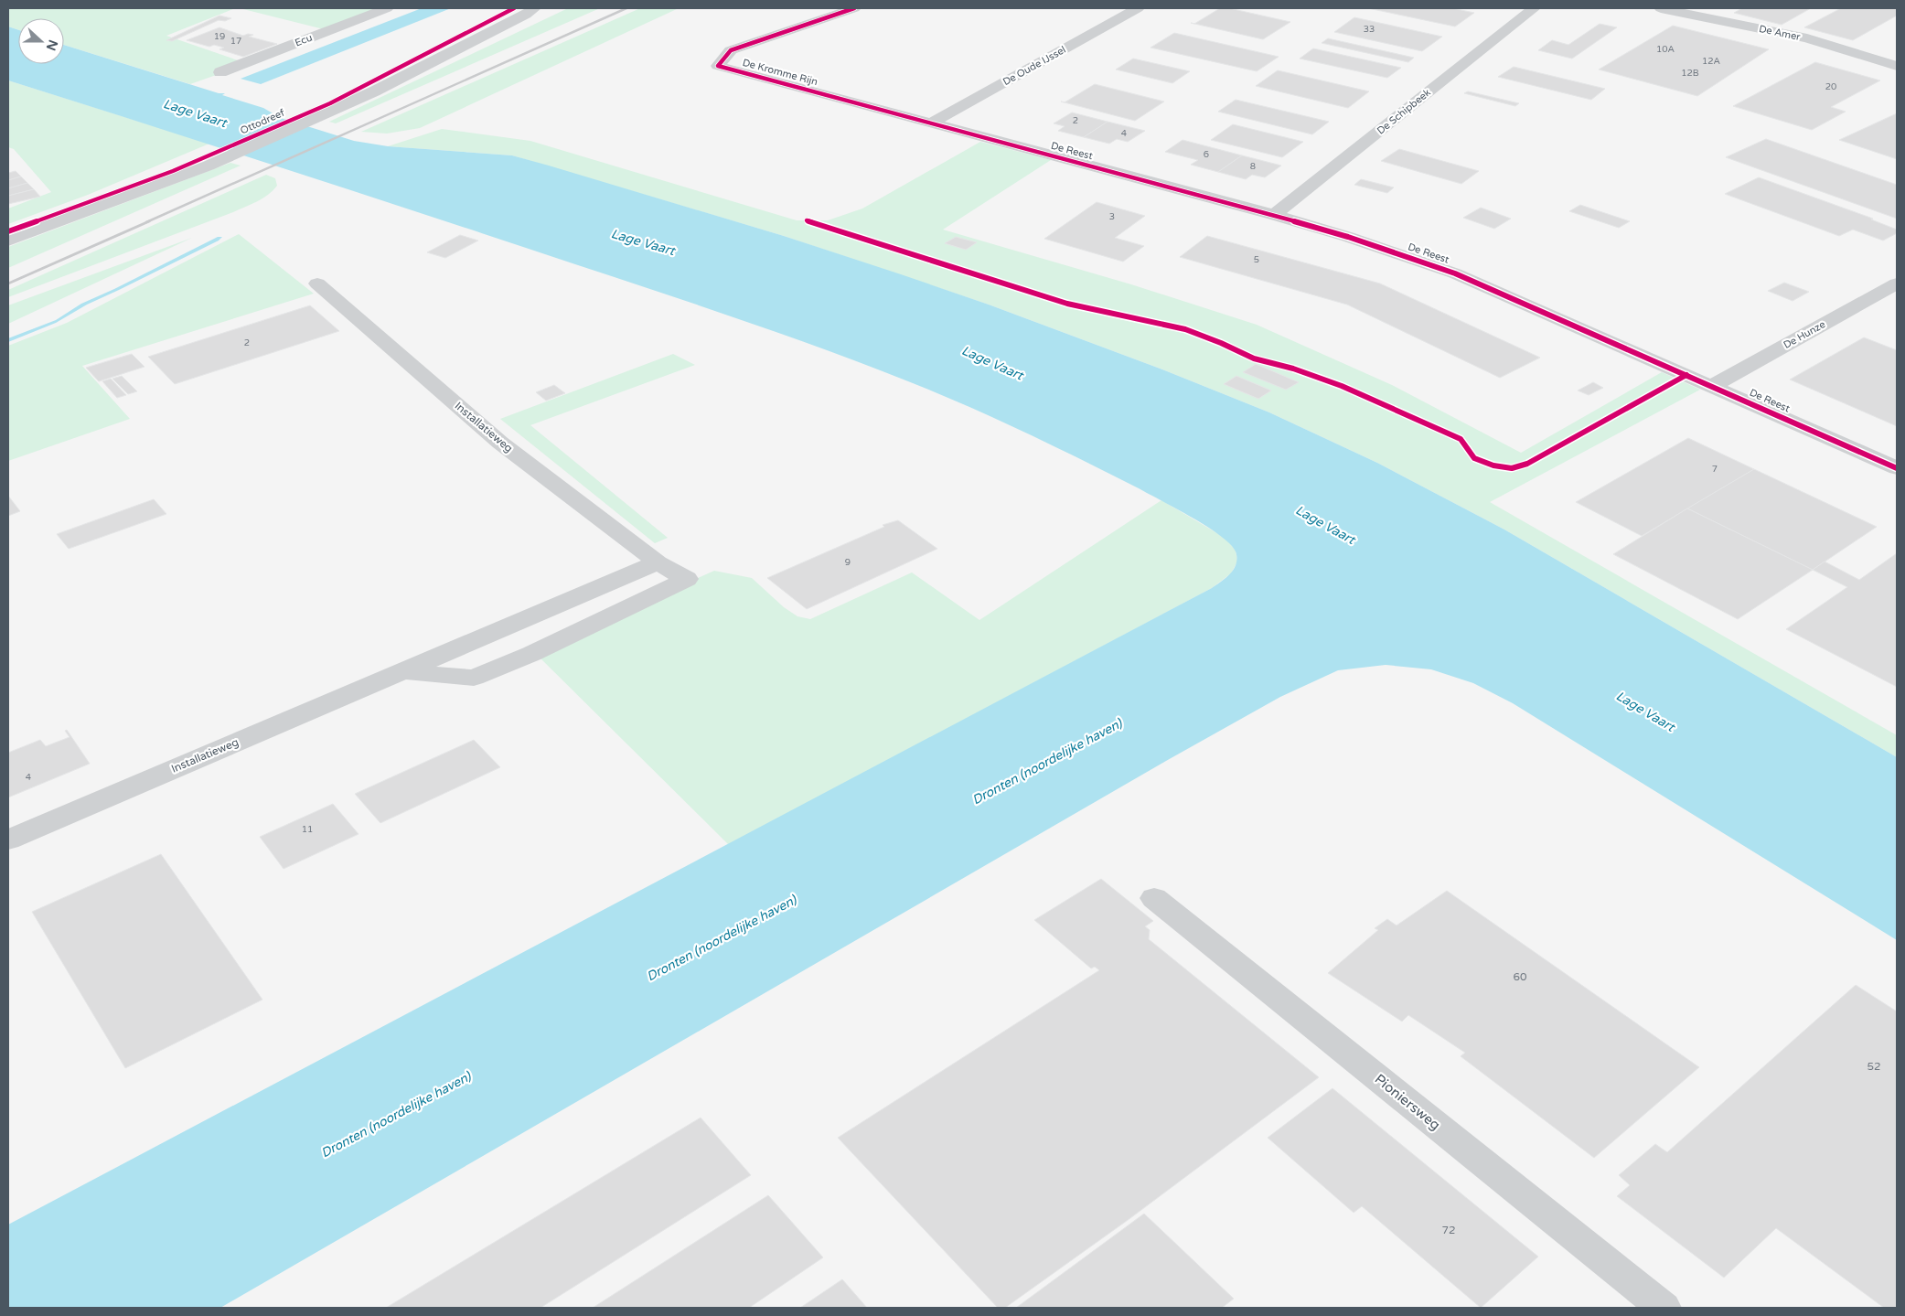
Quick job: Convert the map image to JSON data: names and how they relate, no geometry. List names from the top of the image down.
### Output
{
  "streets": {
    "street": [
      "De Amer",
      "Ecu",
      "De Oude IJssel",
      "De Kromme Rijn",
      "De Schipbeek",
      "Ottodreef",
      "De Reest",
      "De Hunze",
      "Installatieweg",
      "Pioniersweg"
    ]
  },
  "crossings": [
    ["De Oude IJssel", "De Kromme Rijn"],
    ["De Oude IJssel", "De Reest"],
    ["De Kromme Rijn", "De Reest"],
    ["De Schipbeek", "De Reest"],
    ["De Reest", "De Hunze"]
  ],
  "water": ["Lage Vaart", "Dronten (noordelijke haven)"],
  "house_numbers": [
    "33",
    "19",
    "17",
    "10A",
    "12A",
    "12B",
    "20",
    "2",
    "4",
    "6",
    "8",
    "3",
    "5",
    "2",
    "7",
    "9",
    "4",
    "11",
    "60",
    "52",
    "72"
  ],
  "north": "right"
}
